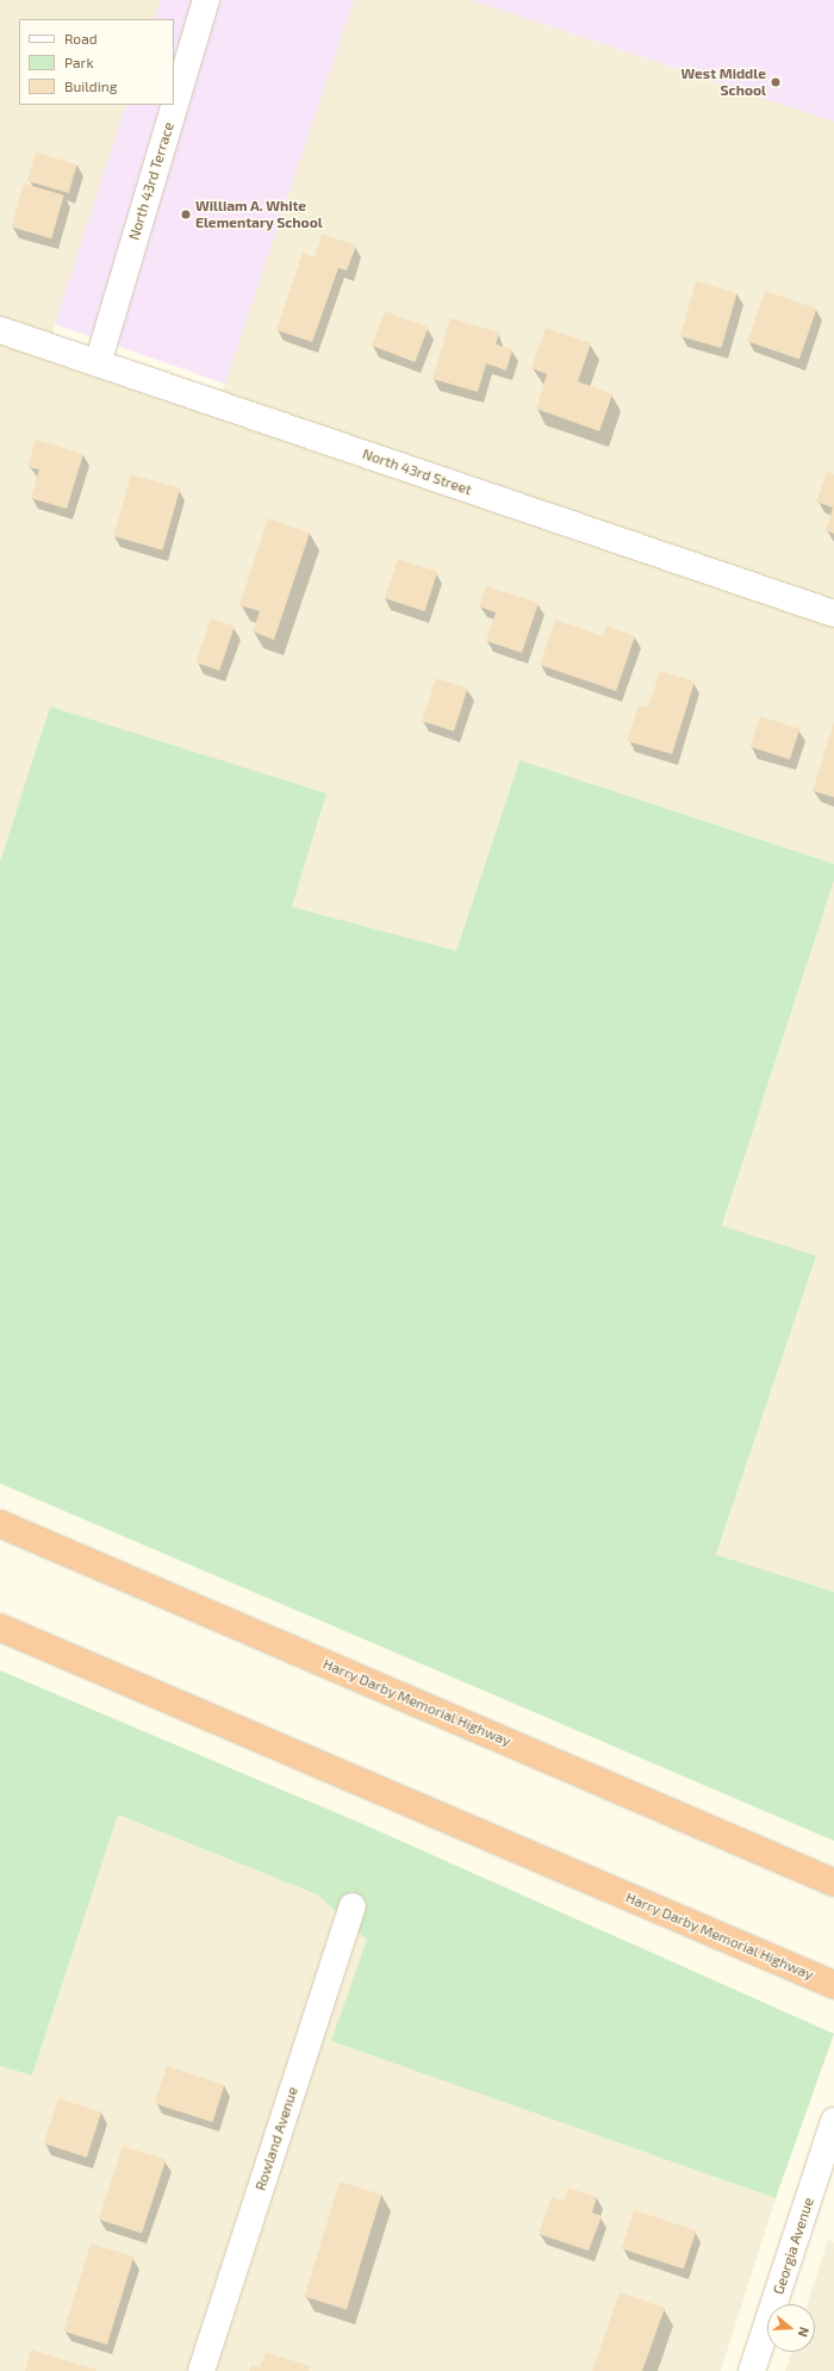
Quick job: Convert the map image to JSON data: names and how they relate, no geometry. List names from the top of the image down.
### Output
{
  "streets": {
    "highway": ["Harry Darby Memorial Highway"],
    "street": [
      "North 43rd Terrace",
      "North 43rd Street",
      "Rowland Avenue",
      "Georgia Avenue"
    ]
  },
  "crossings": [
    ["North 43rd Terrace", "North 43rd Street"]
  ],
  "places": ["West Middle School", "William A. White Elementary School"],
  "legend": ["Road", "Park", "Building"],
  "north": "right"
}
